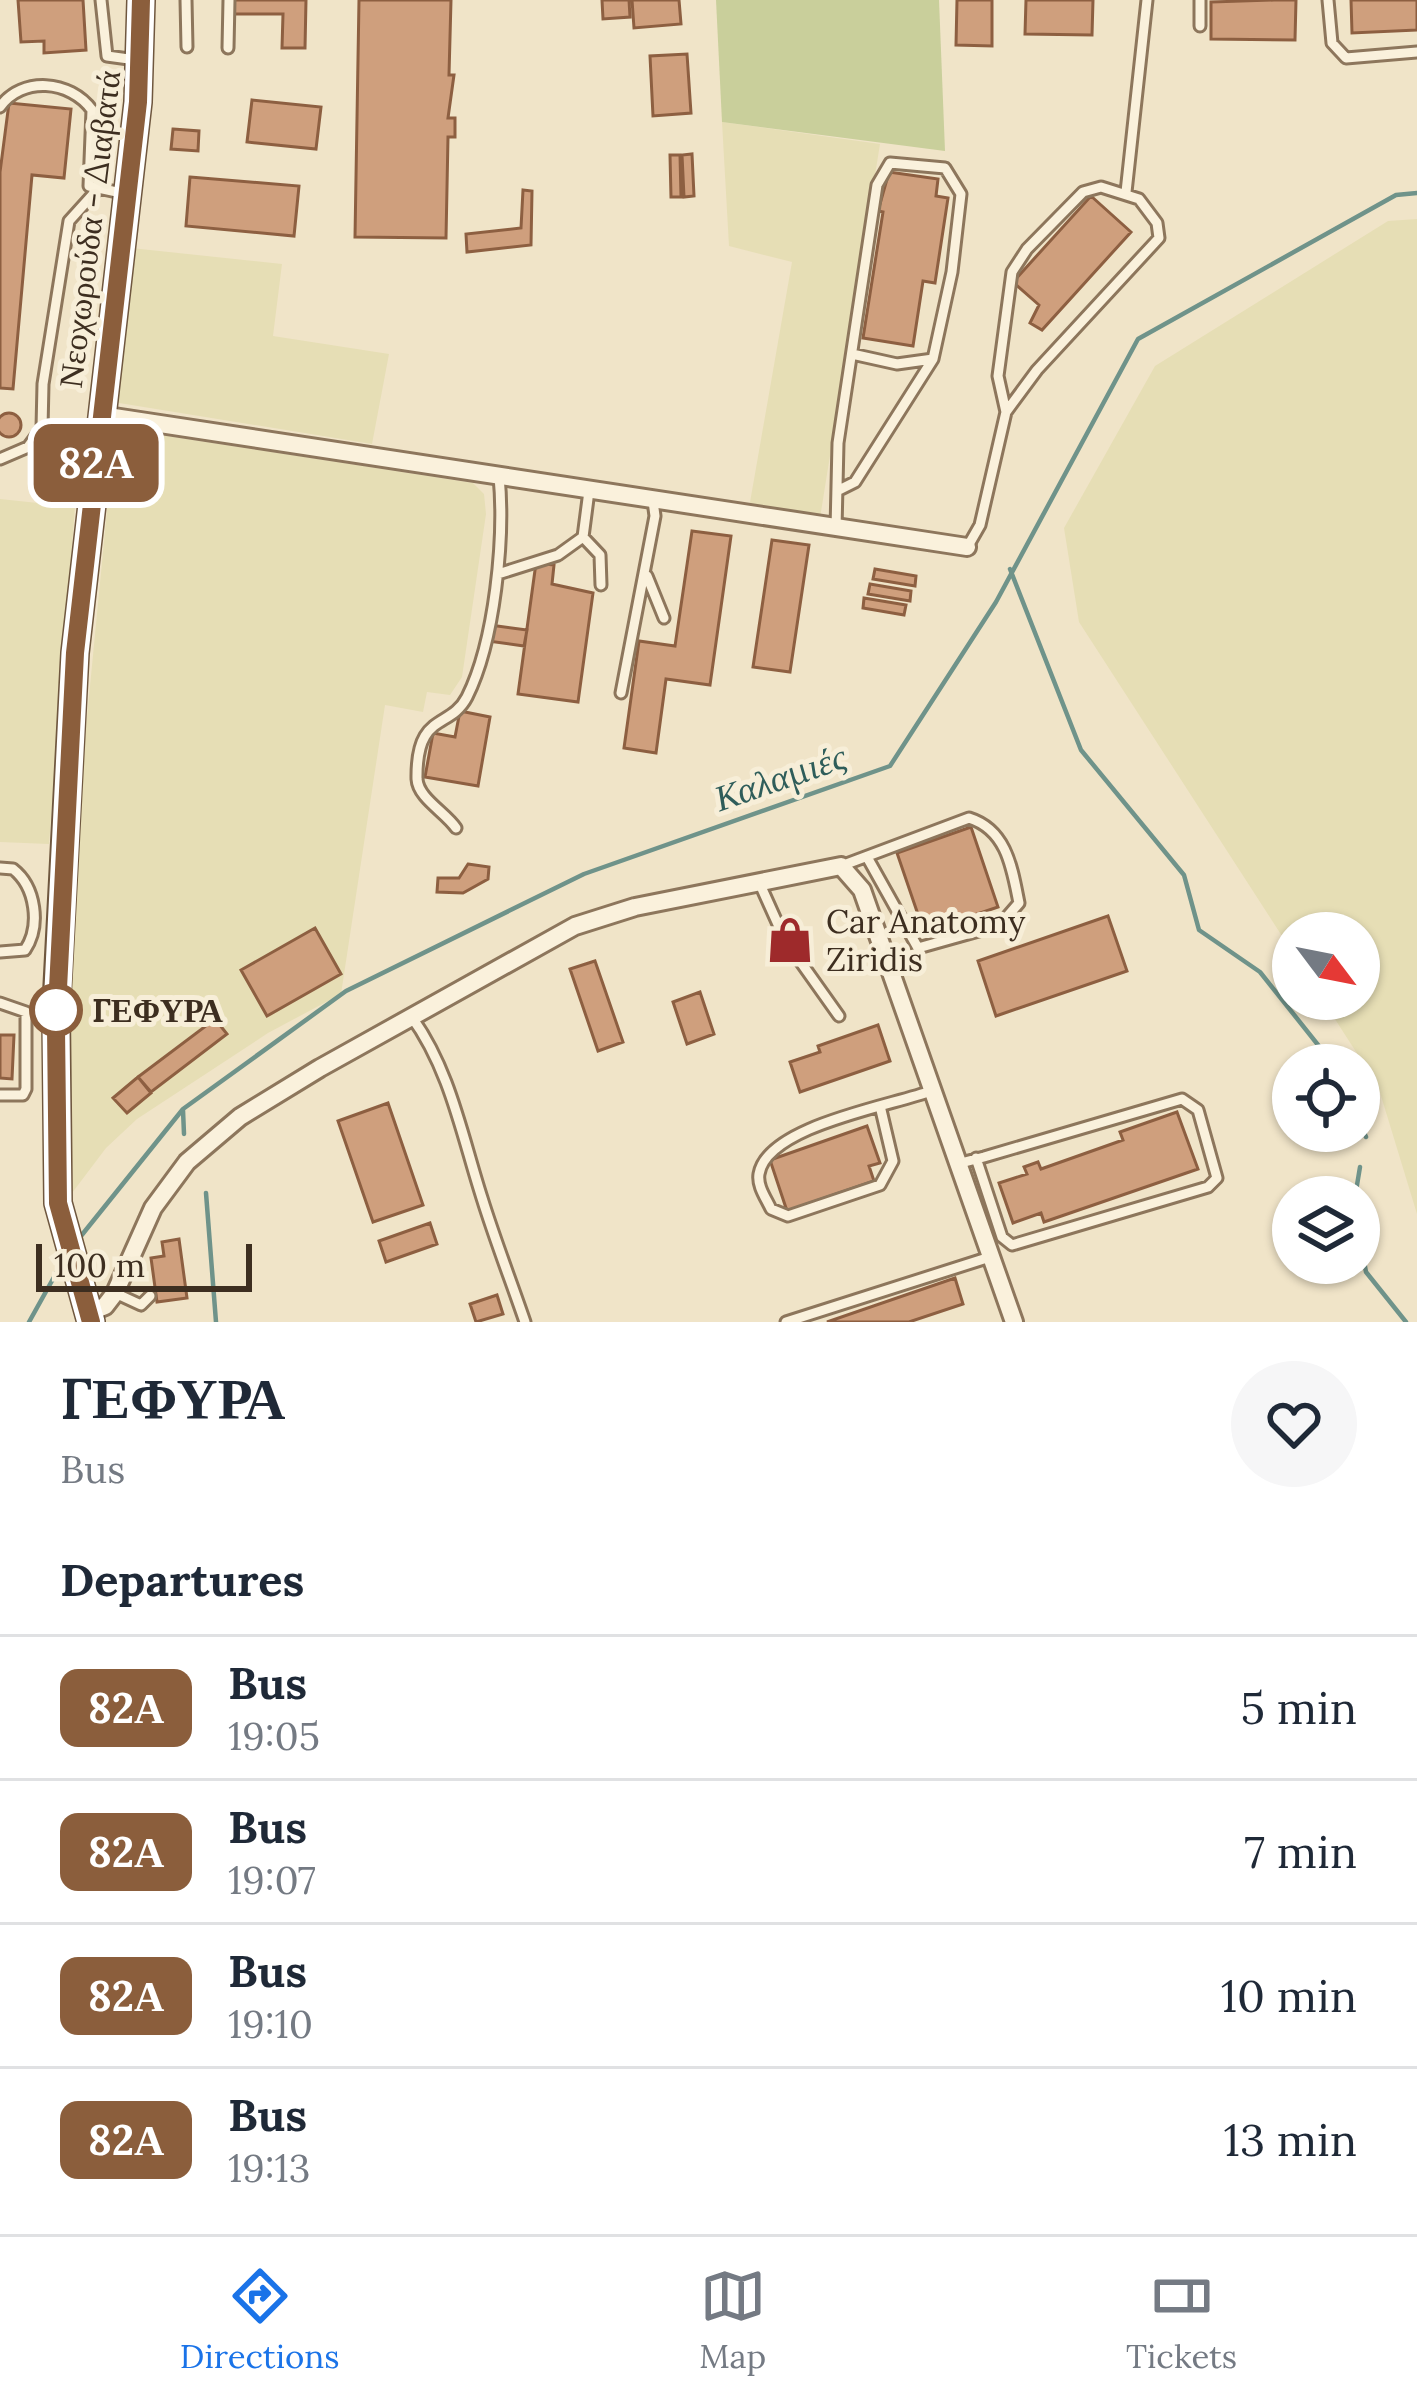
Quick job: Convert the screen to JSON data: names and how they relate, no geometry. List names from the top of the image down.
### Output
{
  "streets": {
    "street": ["Νεοχωρούδα - Διαβατά"]
  },
  "water": ["Καλαμιές"],
  "places": {
    "shop": ["Car Anatomy Ziridis"],
    "other": ["ΓΕΦΥΡΑ"]
  },
  "lines": ["bus line 82Α"],
  "scale_bar": "100 m",
  "north": "bottom right",
  "page": {
    "on_map": "82Α",
    "scale": "100 m",
    "heading": [
      ["ΓΕΦΥΡΑ", "Bus"],
      "Departures"
    ],
    "list": [
      {
        "mark": "82Α",
        "name": "Bus",
        "note": "19:05",
        "value": "5 min"
      },
      {
        "mark": "82Α",
        "name": "Bus",
        "note": "19:07",
        "value": "7 min"
      },
      {
        "mark": "82Α",
        "name": "Bus",
        "note": "19:10",
        "value": "10 min"
      },
      {
        "mark": "82Α",
        "name": "Bus",
        "note": "19:13",
        "value": "13 min"
      }
    ],
    "tabs": ["Directions", "Map", "Tickets"]
  }
}
